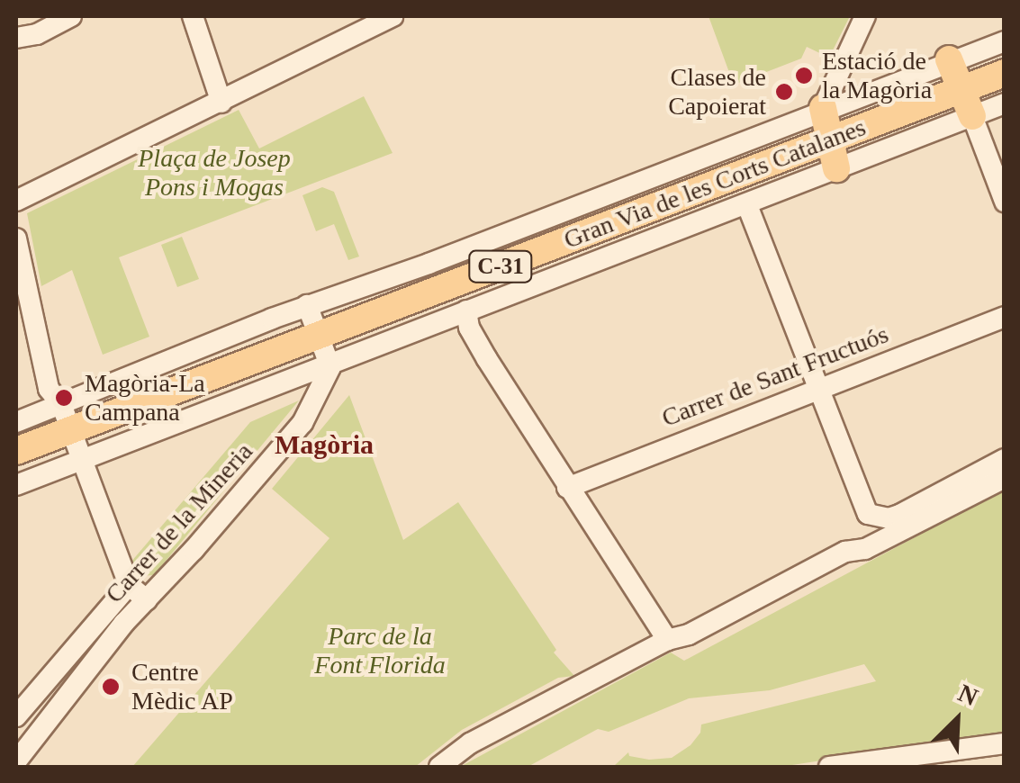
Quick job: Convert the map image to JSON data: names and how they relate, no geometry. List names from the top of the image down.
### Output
{
  "streets": {
    "main road": ["Gran Via de les Corts Catalanes", "C-31"],
    "street": ["Carrer de Sant Fructuós", "Carrer de la Mineria"]
  },
  "districts": ["Magòria"],
  "parks": ["Plaça de Josep Pons i Mogas", "Parc de la Font Florida"],
  "places": [
    "Estació de la Magòria",
    "Clases de Capoierat",
    "Magòria-La Campana",
    "Centre Mèdic AP"
  ],
  "north": "top right"
}
